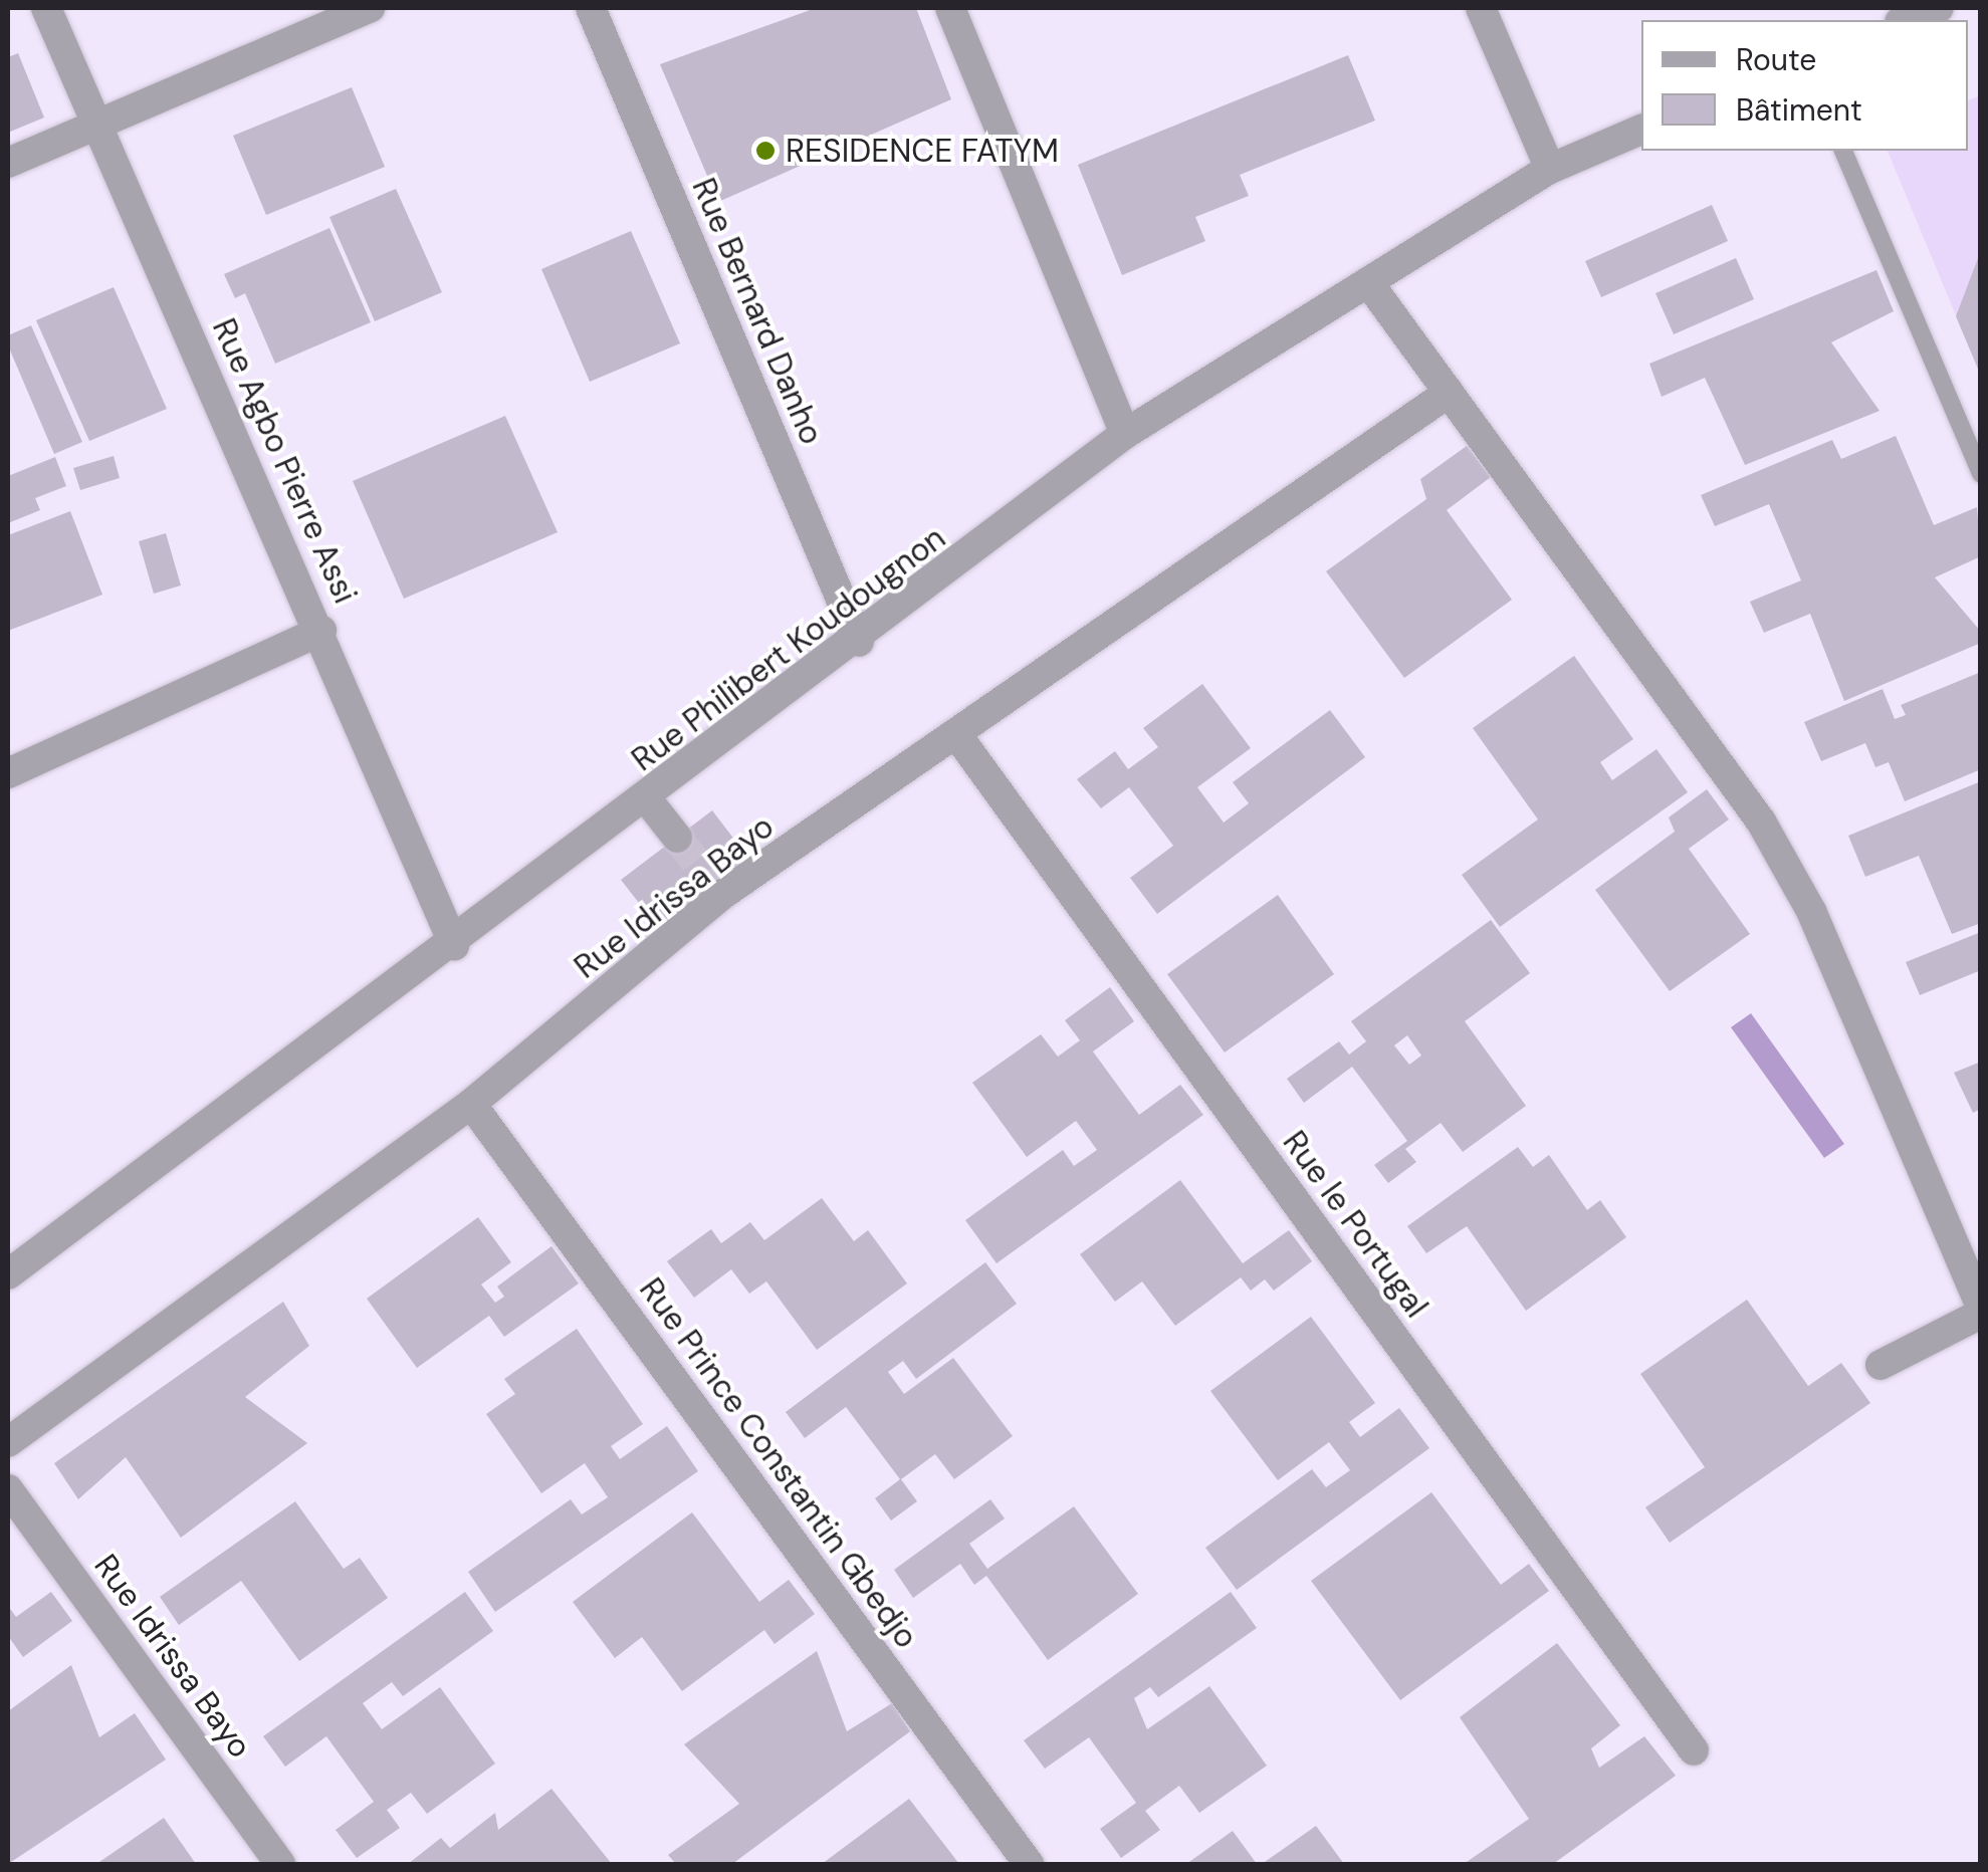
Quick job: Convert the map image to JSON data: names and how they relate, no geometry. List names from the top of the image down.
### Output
{
  "streets": {
    "street": [
      "Rue Bernard Danho",
      "Rue Agbo Pierre Assi",
      "Rue Philibert Koudougnon",
      "Rue Idrissa Bayo",
      "Rue le Portugal",
      "Rue Prince Constantin Gbedjo"
    ]
  },
  "crossings": [
    ["Rue Bernard Danho", "Rue Philibert Koudougnon"],
    ["Rue Agbo Pierre Assi", "Rue Philibert Koudougnon"],
    ["Rue Idrissa Bayo", "Rue le Portugal"],
    ["Rue Idrissa Bayo", "Rue Prince Constantin Gbedjo"]
  ],
  "places": ["RESIDENCE FATYM"],
  "legend": ["Route", "Bâtiment"]
}
